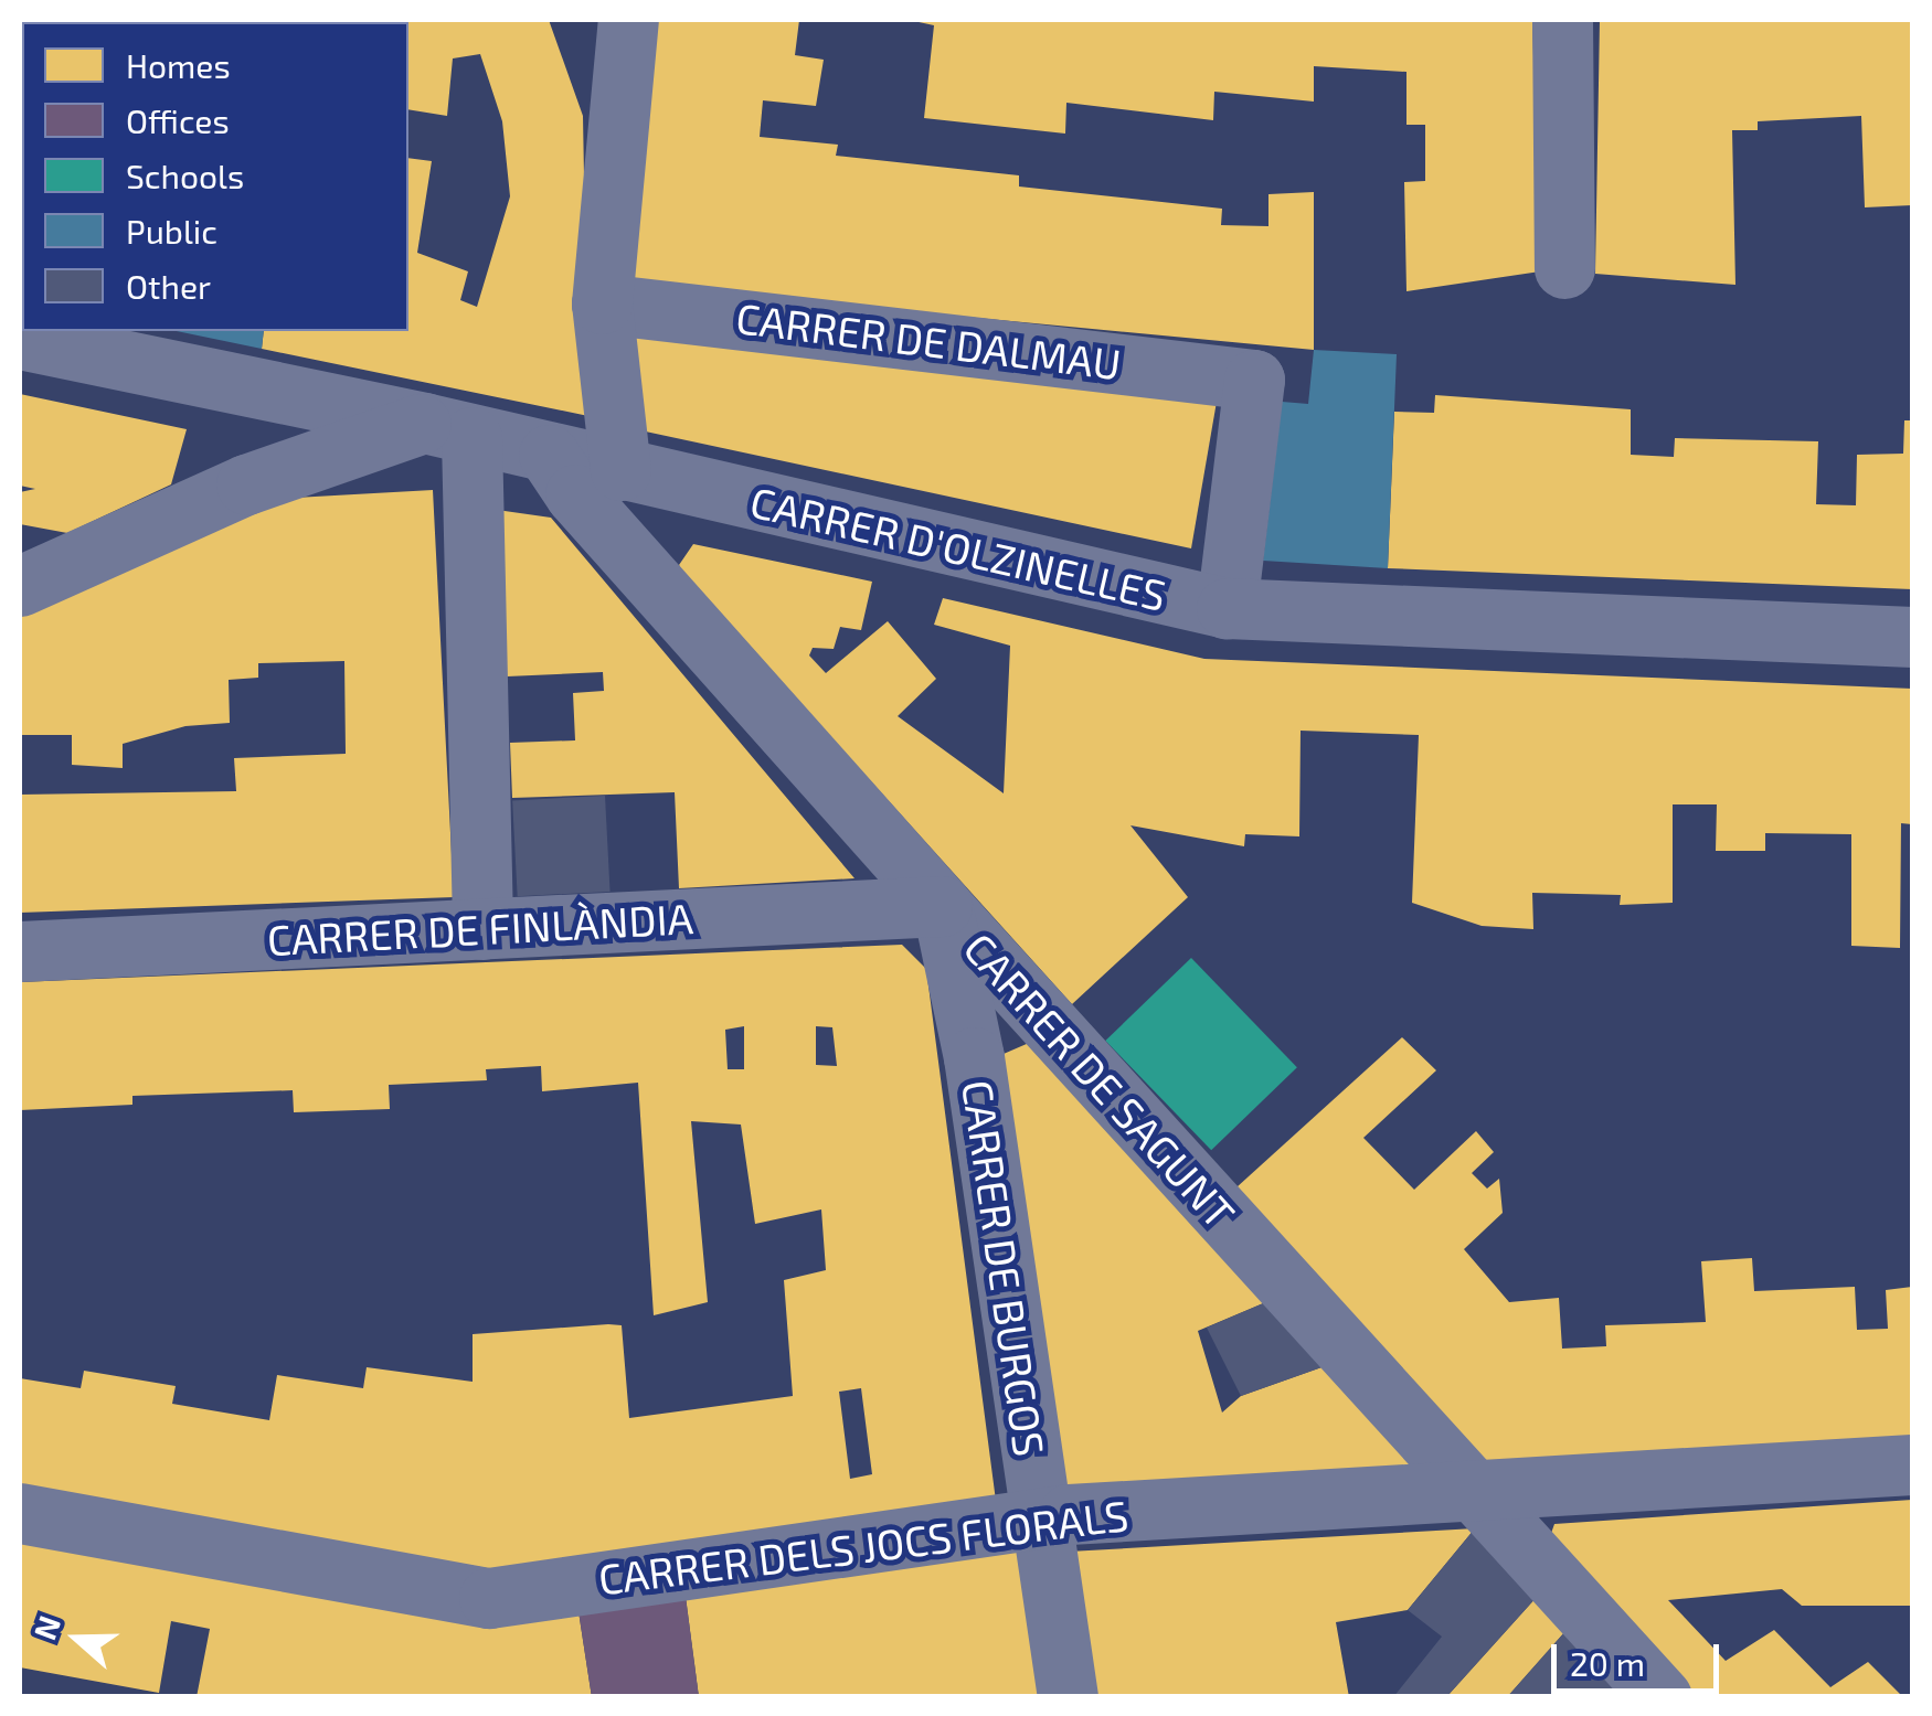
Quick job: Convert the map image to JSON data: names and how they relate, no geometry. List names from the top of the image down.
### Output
{
  "streets": {
    "street": [
      "CARRER DE DALMAU",
      "CARRER D'OLZINELLES",
      "CARRER DE FINLÀNDIA",
      "CARRER DE SAGUNT",
      "CARRER DE BURGOS",
      "CARRER DELS JOCS FLORALS"
    ]
  },
  "crossings": [
    ["CARRER DE DALMAU", "CARRER D'OLZINELLES"],
    ["CARRER D'OLZINELLES", "CARRER DE SAGUNT"],
    ["CARRER DE FINLÀNDIA", "CARRER DE SAGUNT"],
    ["CARRER DE FINLÀNDIA", "CARRER DE BURGOS"],
    ["CARRER DE SAGUNT", "CARRER DE BURGOS"],
    ["CARRER DE SAGUNT", "CARRER DELS JOCS FLORALS"],
    ["CARRER DE BURGOS", "CARRER DELS JOCS FLORALS"]
  ],
  "legend": [
    "Homes",
    "Offices",
    "Schools",
    "Public",
    "Other"
  ],
  "scale_bar": "20 m",
  "north": "left"
}
